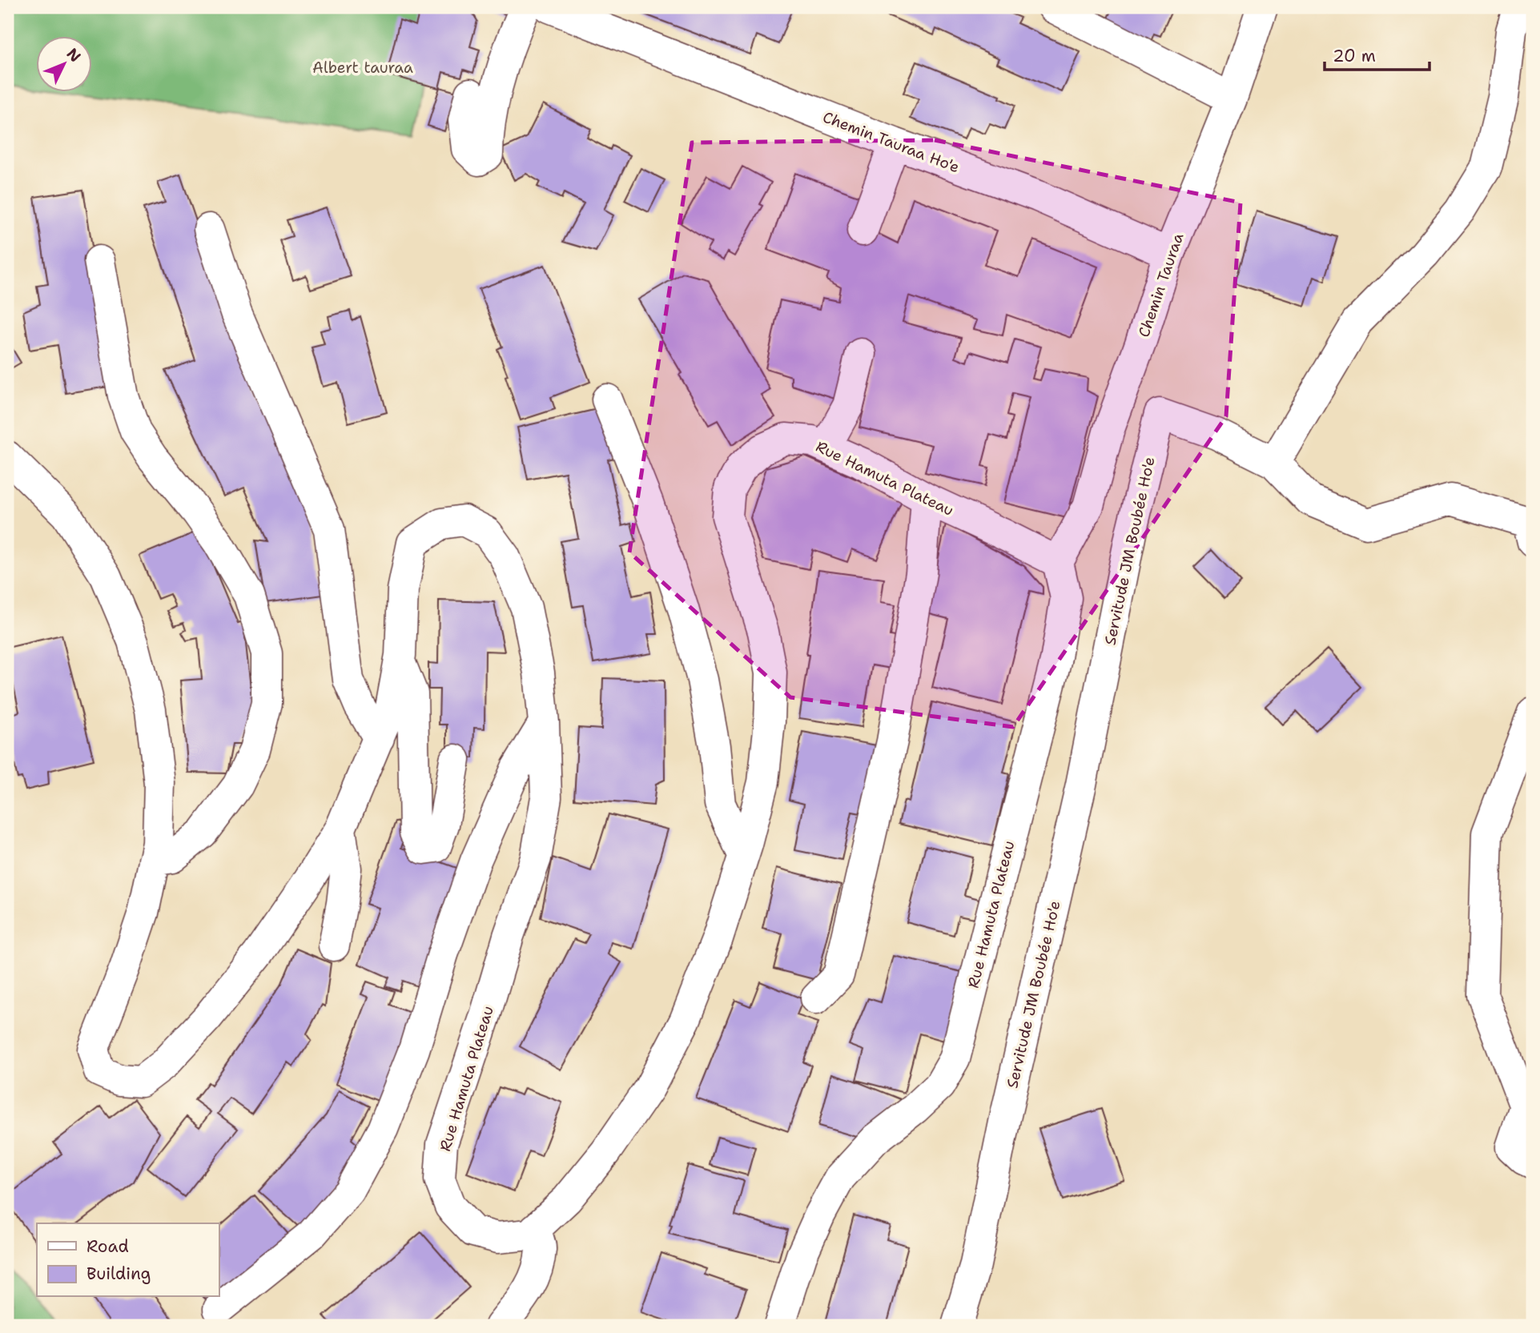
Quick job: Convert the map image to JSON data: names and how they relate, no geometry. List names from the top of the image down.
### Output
{
  "streets": {
    "street": [
      "Chemin Tauraa Ho'e",
      "Chemin Tauraa",
      "Rue Hamuta Plateau",
      "Servitude JM Boubée Ho'e"
    ]
  },
  "crossings": [
    ["Chemin Tauraa Ho'e", "Chemin Tauraa"],
    ["Chemin Tauraa", "Rue Hamuta Plateau"]
  ],
  "parks": ["Albert tauraa"],
  "legend": ["Road", "Building"],
  "scale_bar": "20 m",
  "north": "top right"
}
